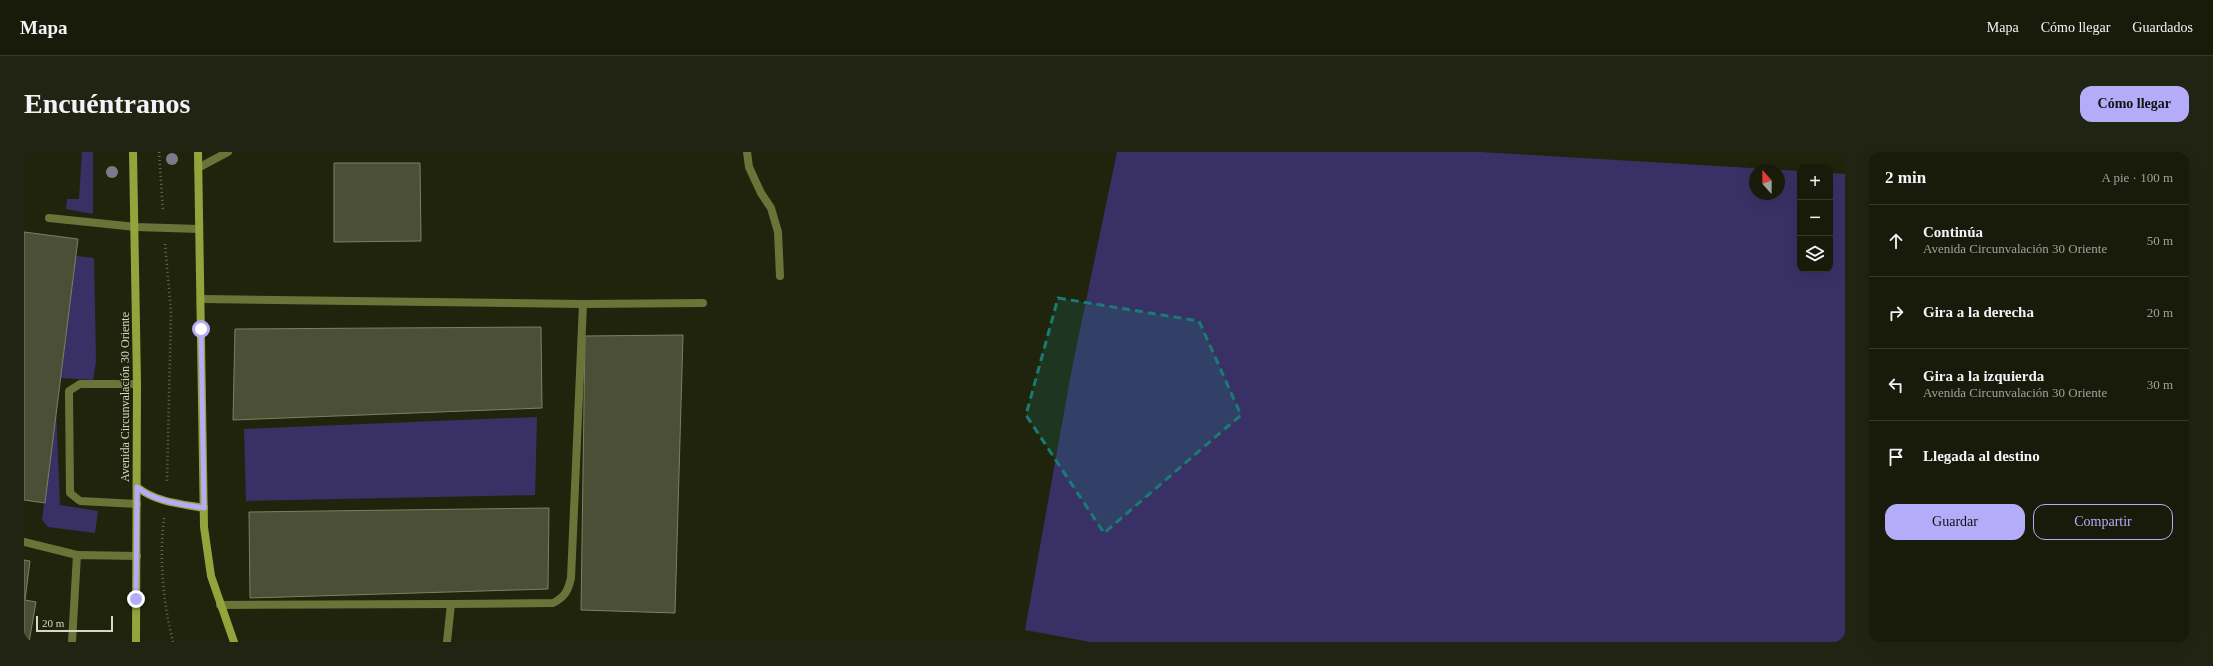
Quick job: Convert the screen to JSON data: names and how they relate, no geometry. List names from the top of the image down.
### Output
{
  "streets": {
    "main road": ["Avenida Circunvalación 30 Oriente"]
  },
  "scale_bar": "20 m",
  "north": "top",
  "page": {
    "header": "Mapa",
    "nav": ["Mapa", "Cómo llegar", "Guardados"],
    "buttons": [
      "Cómo llegar",
      ["Guardar", "Compartir"]
    ],
    "title": "Encuéntranos",
    "heading": ["2 min", "A pie · 100 m"],
    "map_buttons": ["+", "−"],
    "list": [
      ["Continúa", "Avenida Circunvalación 30 Oriente", "50 m"],
      ["Gira a la derecha", "20 m"],
      ["Gira a la izquierda", "Avenida Circunvalación 30 Oriente", "30 m"],
      "Llegada al destino"
    ],
    "scale": "20 m"
  }
}
